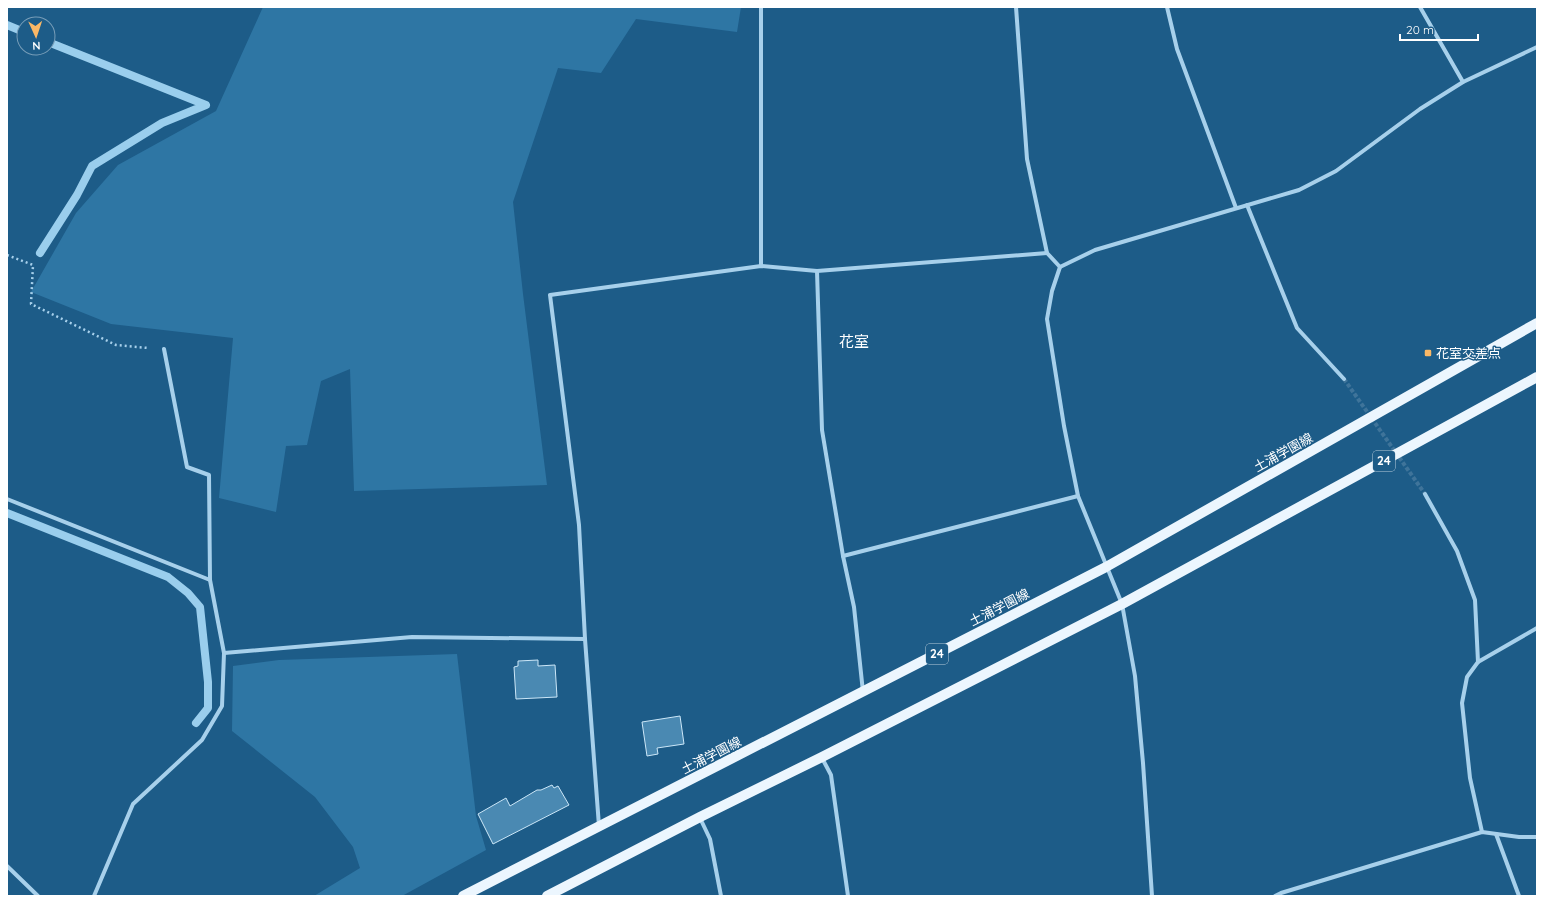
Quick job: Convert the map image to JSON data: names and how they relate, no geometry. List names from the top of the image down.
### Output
{
  "streets": {
    "main road": ["土浦学園線", "24"]
  },
  "districts": ["花室"],
  "places": {
    "transit": ["花室交差点"]
  },
  "scale_bar": "20 m",
  "north": "bottom"
}
